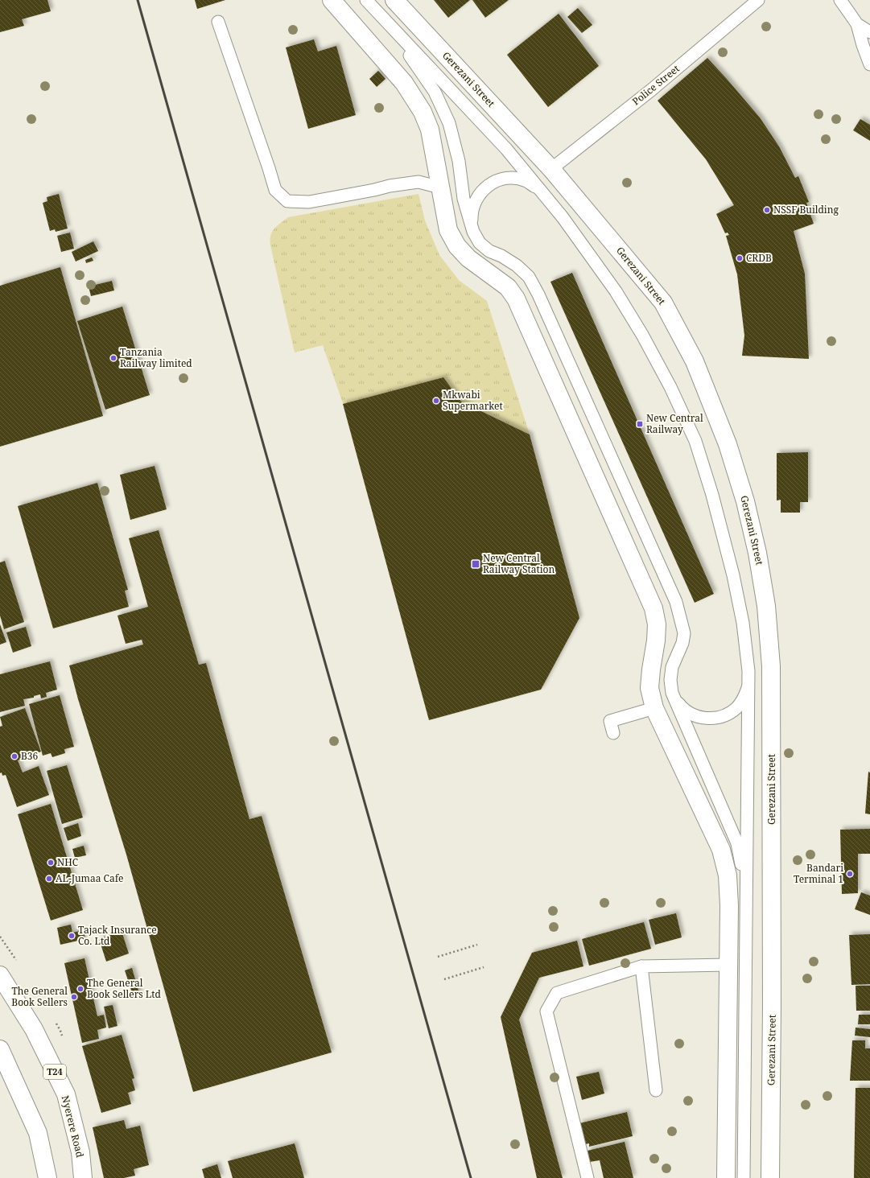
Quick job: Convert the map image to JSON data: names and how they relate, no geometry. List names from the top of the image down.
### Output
{
  "streets": {
    "main road": ["Gerezani Street", "T24", "Nyerere Road"],
    "lane": ["Police Street"]
  },
  "crossings": [
    ["Gerezani Street", "Police Street"]
  ],
  "places": {
    "other": [
      "NSSF Building",
      "CRDB",
      "Tanzania Railway limited",
      "Mkwabi Supermarket",
      "B36",
      "NHC",
      "Bandari Terminal 1",
      "AL-Jumaa Cafe",
      "Tajack Insurance Co. Ltd",
      "The General Book Sellers Ltd",
      "The General Book Sellers"
    ],
    "transit": ["New Central Railway", "New Central Railway Station"]
  }
}
